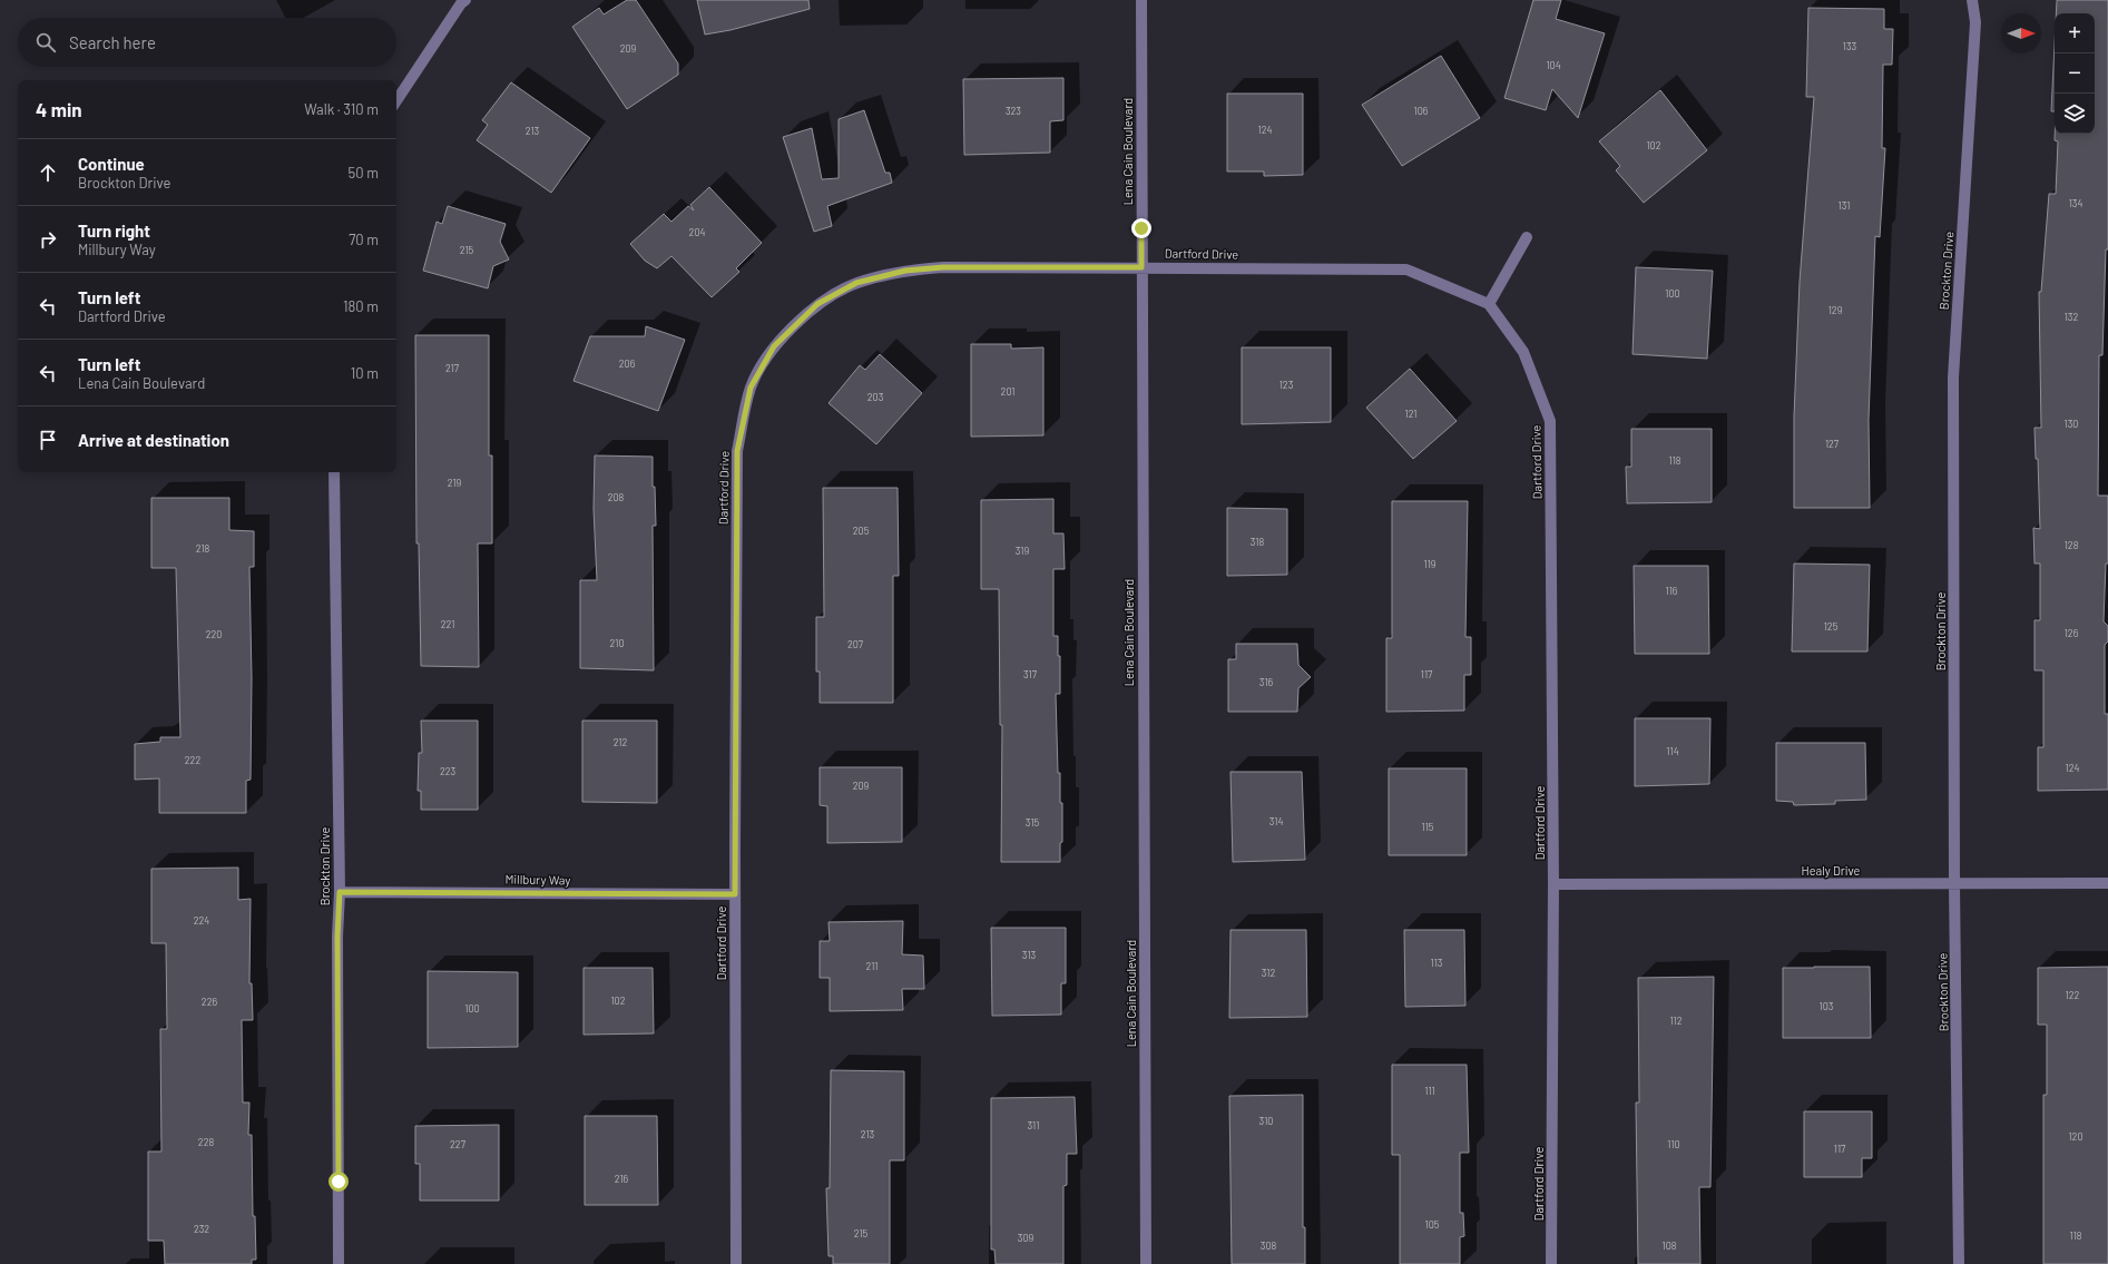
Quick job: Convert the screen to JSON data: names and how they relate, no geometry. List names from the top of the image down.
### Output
{
  "streets": {
    "street": [
      "Lena Cain Boulevard",
      "Dartford Drive",
      "Brockton Drive",
      "Healy Drive",
      "Millbury Way"
    ]
  },
  "crossings": [
    ["Lena Cain Boulevard", "Dartford Drive"],
    ["Dartford Drive", "Healy Drive"],
    ["Dartford Drive", "Millbury Way"],
    ["Brockton Drive", "Healy Drive"],
    ["Brockton Drive", "Millbury Way"]
  ],
  "house_numbers": [
    "133",
    "209",
    "104",
    "323",
    "106",
    "124",
    "213",
    "102",
    "134",
    "131",
    "204",
    "215",
    "100",
    "129",
    "132",
    "206",
    "217",
    "123",
    "201",
    "203",
    "121",
    "130",
    "127",
    "118",
    "219",
    "208",
    "205",
    "318",
    "128",
    "218",
    "319",
    "119",
    "116",
    "221",
    "125",
    "126",
    "220",
    "210",
    "207",
    "317",
    "117",
    "316",
    "212",
    "114",
    "222",
    "124",
    "223",
    "209",
    "314",
    "315",
    "115",
    "224",
    "313",
    "113",
    "211",
    "312",
    "122",
    "102",
    "226",
    "103",
    "100",
    "112",
    "111",
    "310",
    "311",
    "213",
    "120",
    "228",
    "227",
    "110",
    "117",
    "216",
    "105",
    "232",
    "215",
    "118",
    "309",
    "308",
    "108"
  ],
  "north": "right",
  "page": {
    "map_buttons": ["+", "−"],
    "search": "Search here",
    "heading": ["4 min", "Walk · 310 m"],
    "list": [
      ["Continue", "Brockton Drive", "50 m"],
      ["Turn right", "Millbury Way", "70 m"],
      ["Turn left", "Dartford Drive", "180 m"],
      ["Turn left", "Lena Cain Boulevard", "10 m"],
      "Arrive at destination"
    ]
  }
}
